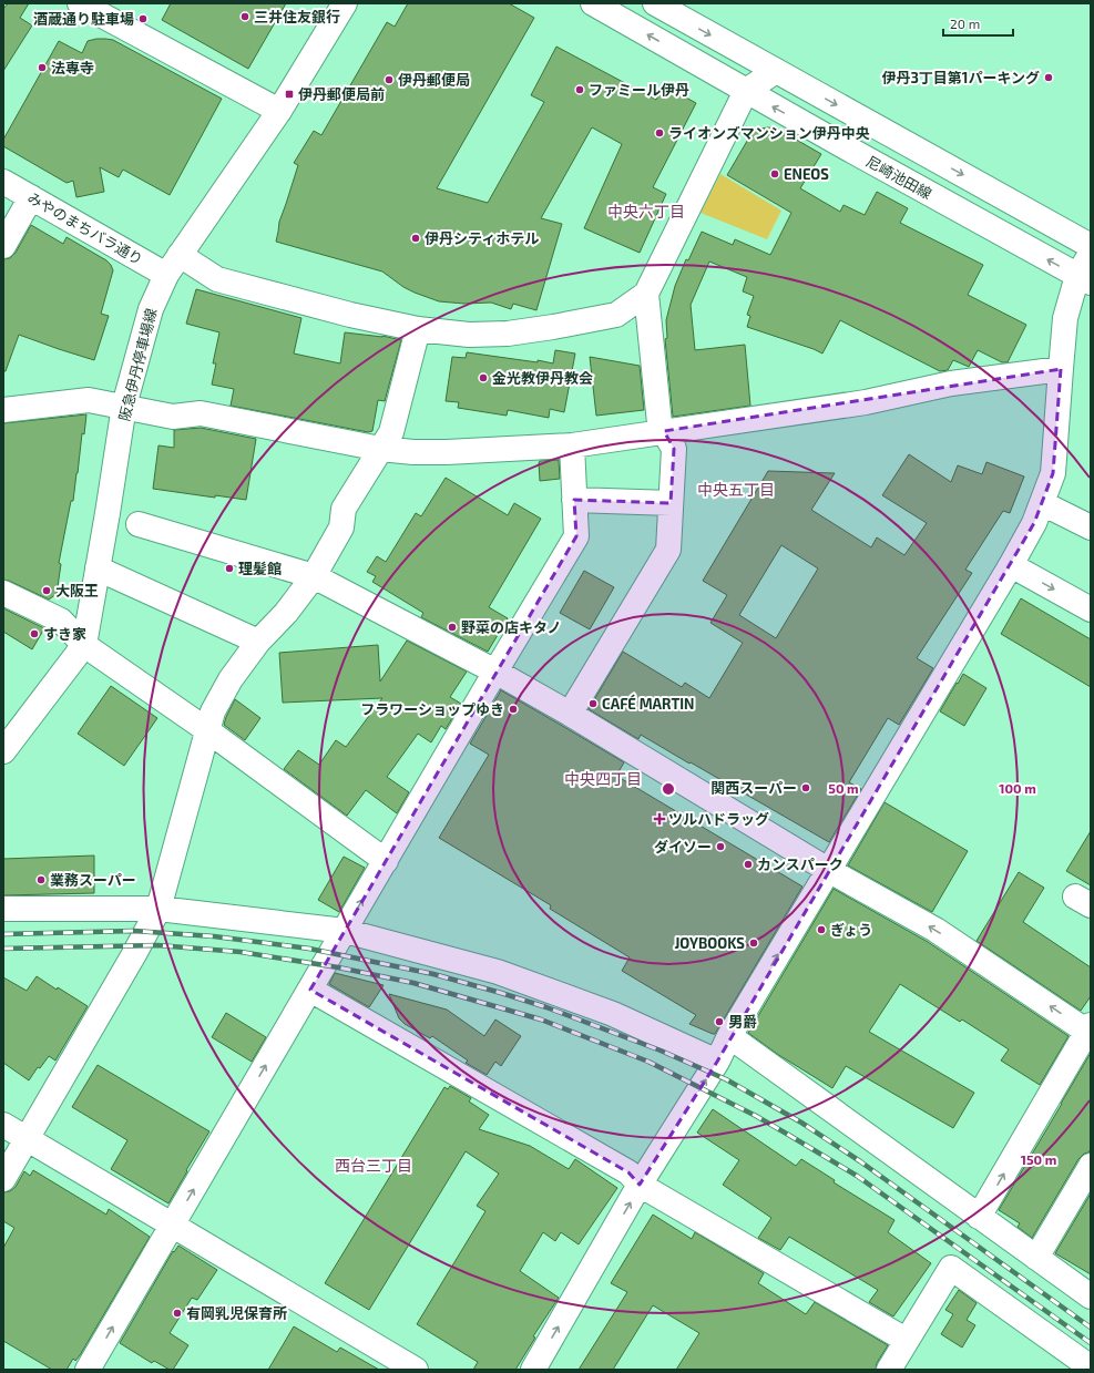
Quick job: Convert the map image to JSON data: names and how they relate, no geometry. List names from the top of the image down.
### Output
{
  "streets": {
    "street": ["尼崎池田線", "みやのまちバラ通り", "阪急伊丹停車場線"]
  },
  "crossings": [
    ["みやのまちバラ通り", "阪急伊丹停車場線"]
  ],
  "districts": [
    "中央六丁目",
    "中央五丁目",
    "中央四丁目",
    "西台三丁目"
  ],
  "places": {
    "other": [
      "三井住友銀行",
      "酒蔵通り駐車場",
      "法専寺",
      "伊丹3丁目第1パーキング",
      "伊丹郵便局",
      "ファミール伊丹",
      "ライオンズマンション伊丹中央",
      "ENEOS",
      "伊丹シティホテル",
      "金光教伊丹教会",
      "理髪館",
      "大阪王",
      "野菜の店キタノ",
      "すき家",
      "CAFÉ MARTIN",
      "フラワーショップゆき",
      "関西スーパー",
      "ダイソー",
      "カンスパーク",
      "業務スーパー",
      "ぎょう",
      "JOYBOOKS",
      "男爵",
      "有岡乳児保育所"
    ],
    "transit": ["伊丹郵便局前"],
    "health": ["ツルハドラッグ"]
  },
  "scale_bar": "20 m",
  "rings": ["50 m", "100 m", "150 m"]
}
